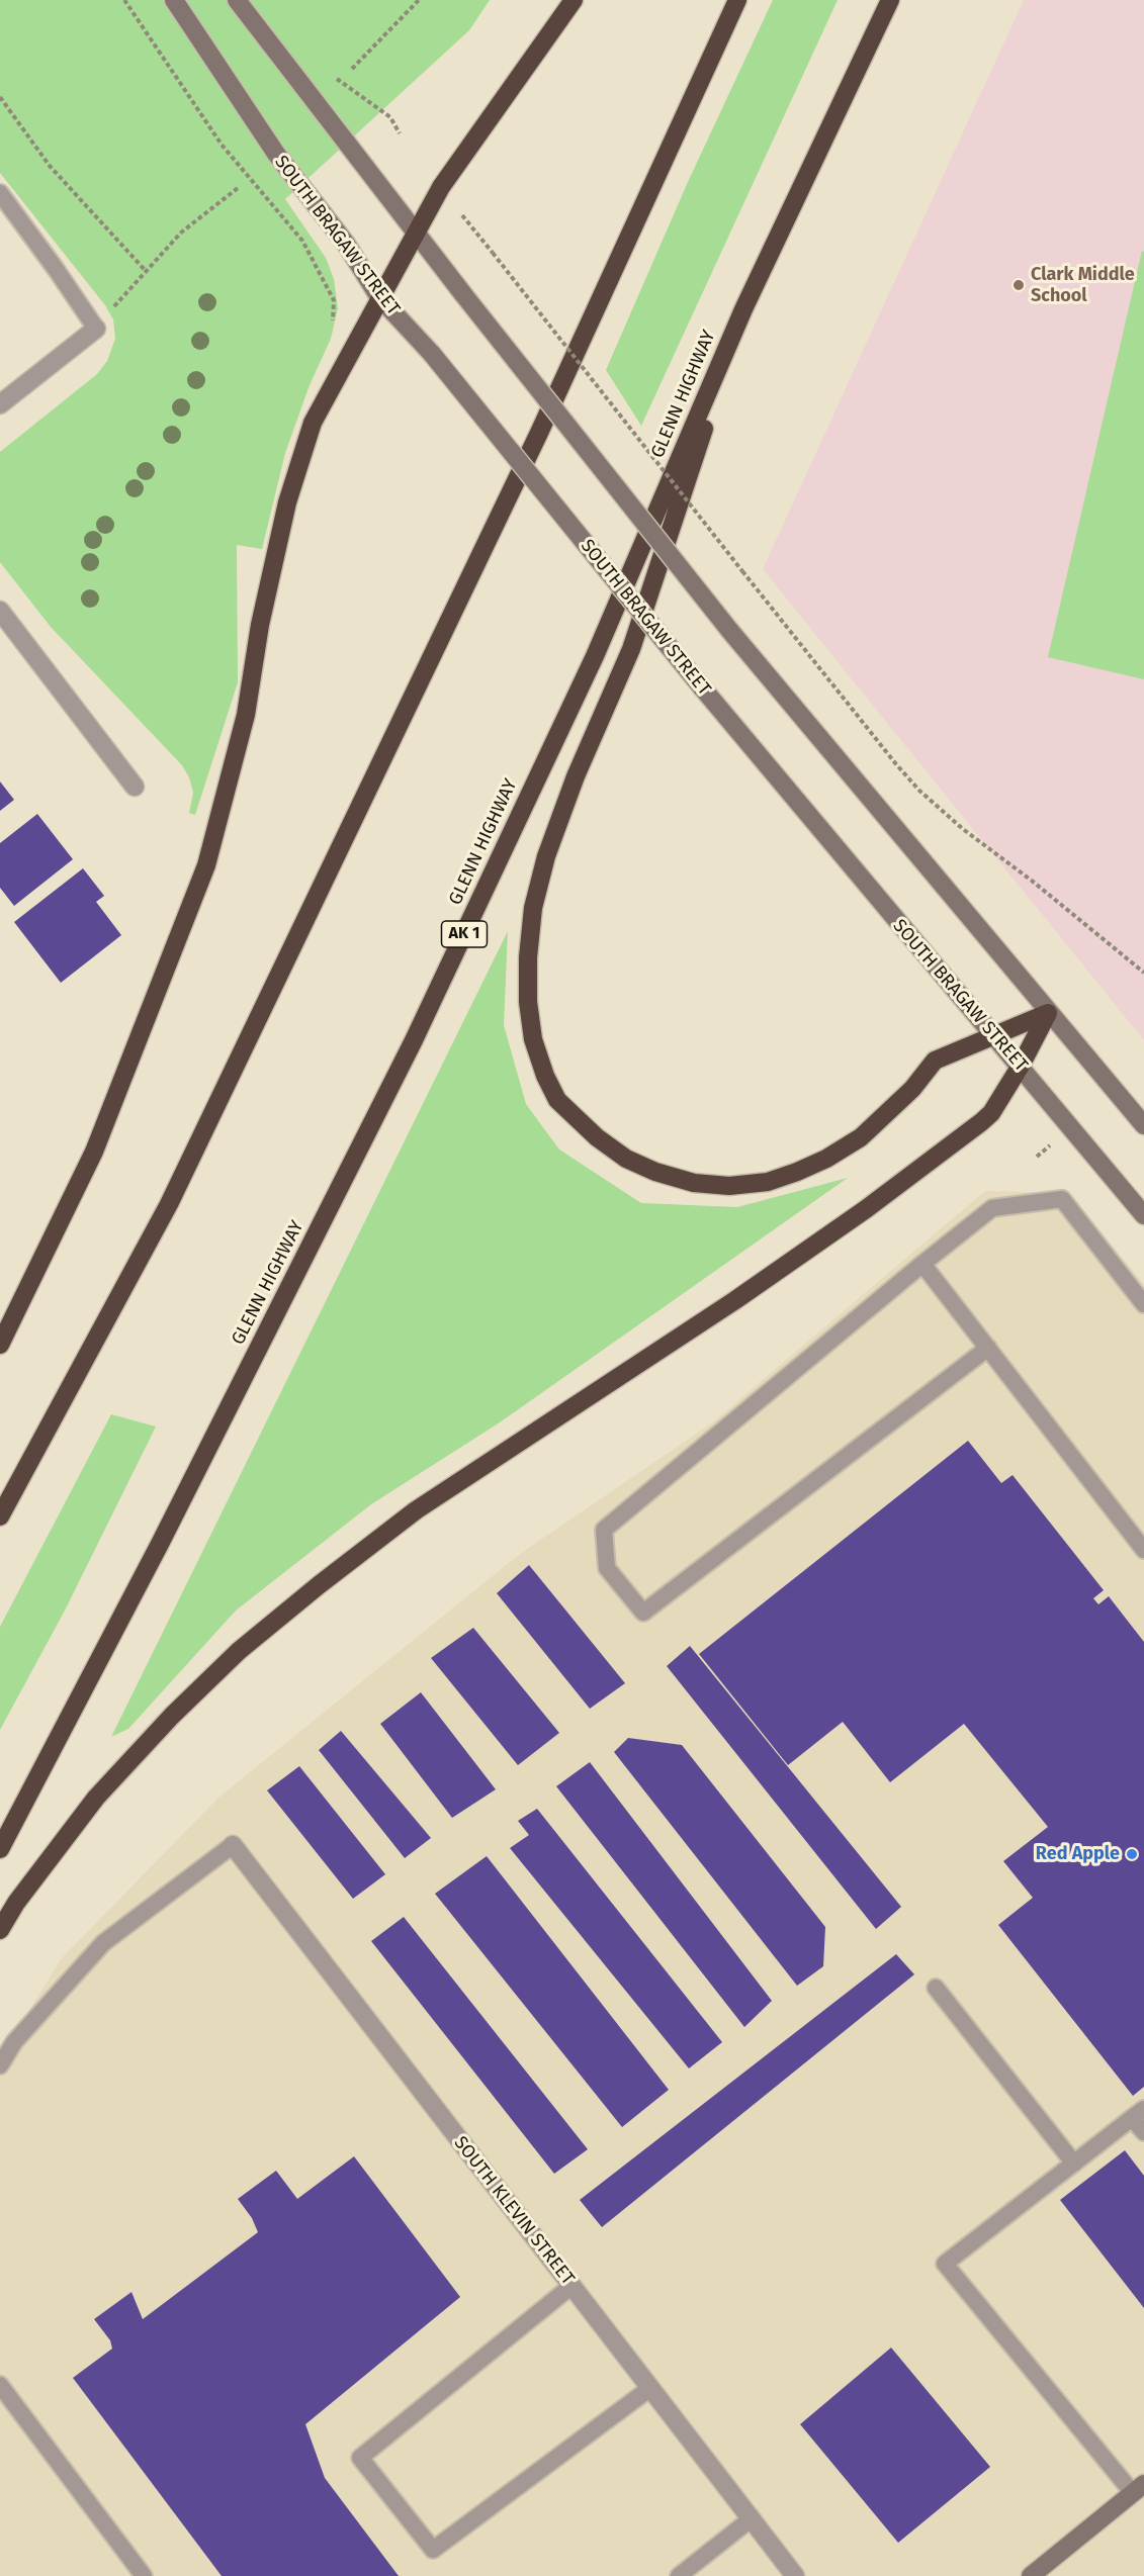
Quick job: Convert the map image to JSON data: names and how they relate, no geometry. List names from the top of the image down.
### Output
{
  "streets": {
    "highway": ["GLENN HIGHWAY", "AK 1"],
    "main road": ["SOUTH BRAGAW STREET"],
    "street": ["SOUTH KLEVIN STREET"]
  },
  "places": ["Clark Middle School", "Red Apple"]
}
